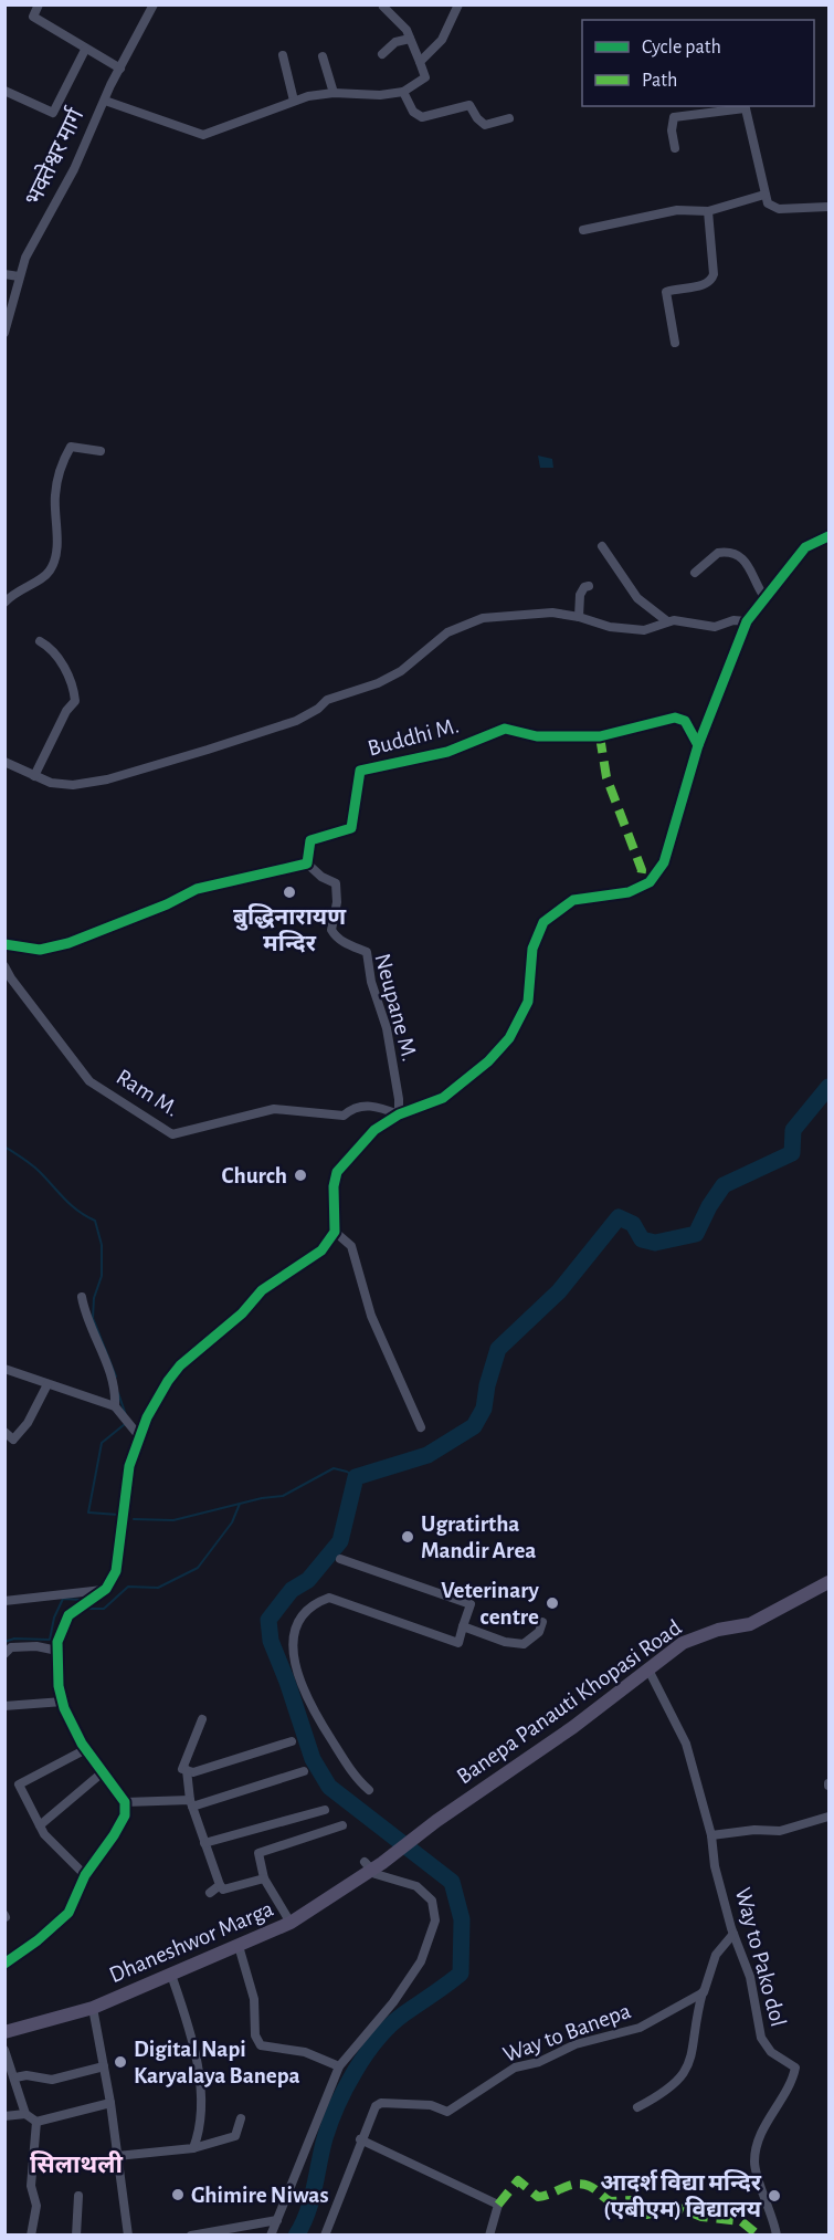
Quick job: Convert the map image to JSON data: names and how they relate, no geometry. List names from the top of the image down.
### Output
{
  "streets": {
    "main road": ["Banepa Panauti Khopasi Road", "Dhaneshwor Marga"],
    "street": [
      "भक्तेश्वर मार्ग",
      "Buddhi M.",
      "Neupane M.",
      "Ram M.",
      "Way to Pako dol",
      "Way to Banepa"
    ]
  },
  "crossings": [
    ["Buddhi M.", "Neupane M."],
    ["Neupane M.", "Ram M."],
    ["Banepa Panauti Khopasi Road", "Dhaneshwor Marga"],
    ["Banepa Panauti Khopasi Road", "Way to Pako dol"]
  ],
  "districts": ["सिलाथली"],
  "places": [
    "बुद्धिनारायण मन्दिर",
    "Church",
    "Ugratirtha Mandir Area",
    "Veterinary centre",
    "Digital Napi Karyalaya Banepa",
    "Ghimire Niwas",
    "आदर्श विद्या मन्दिर (एबीएम) विद्यालय"
  ],
  "legend": ["Cycle path", "Path"]
}
